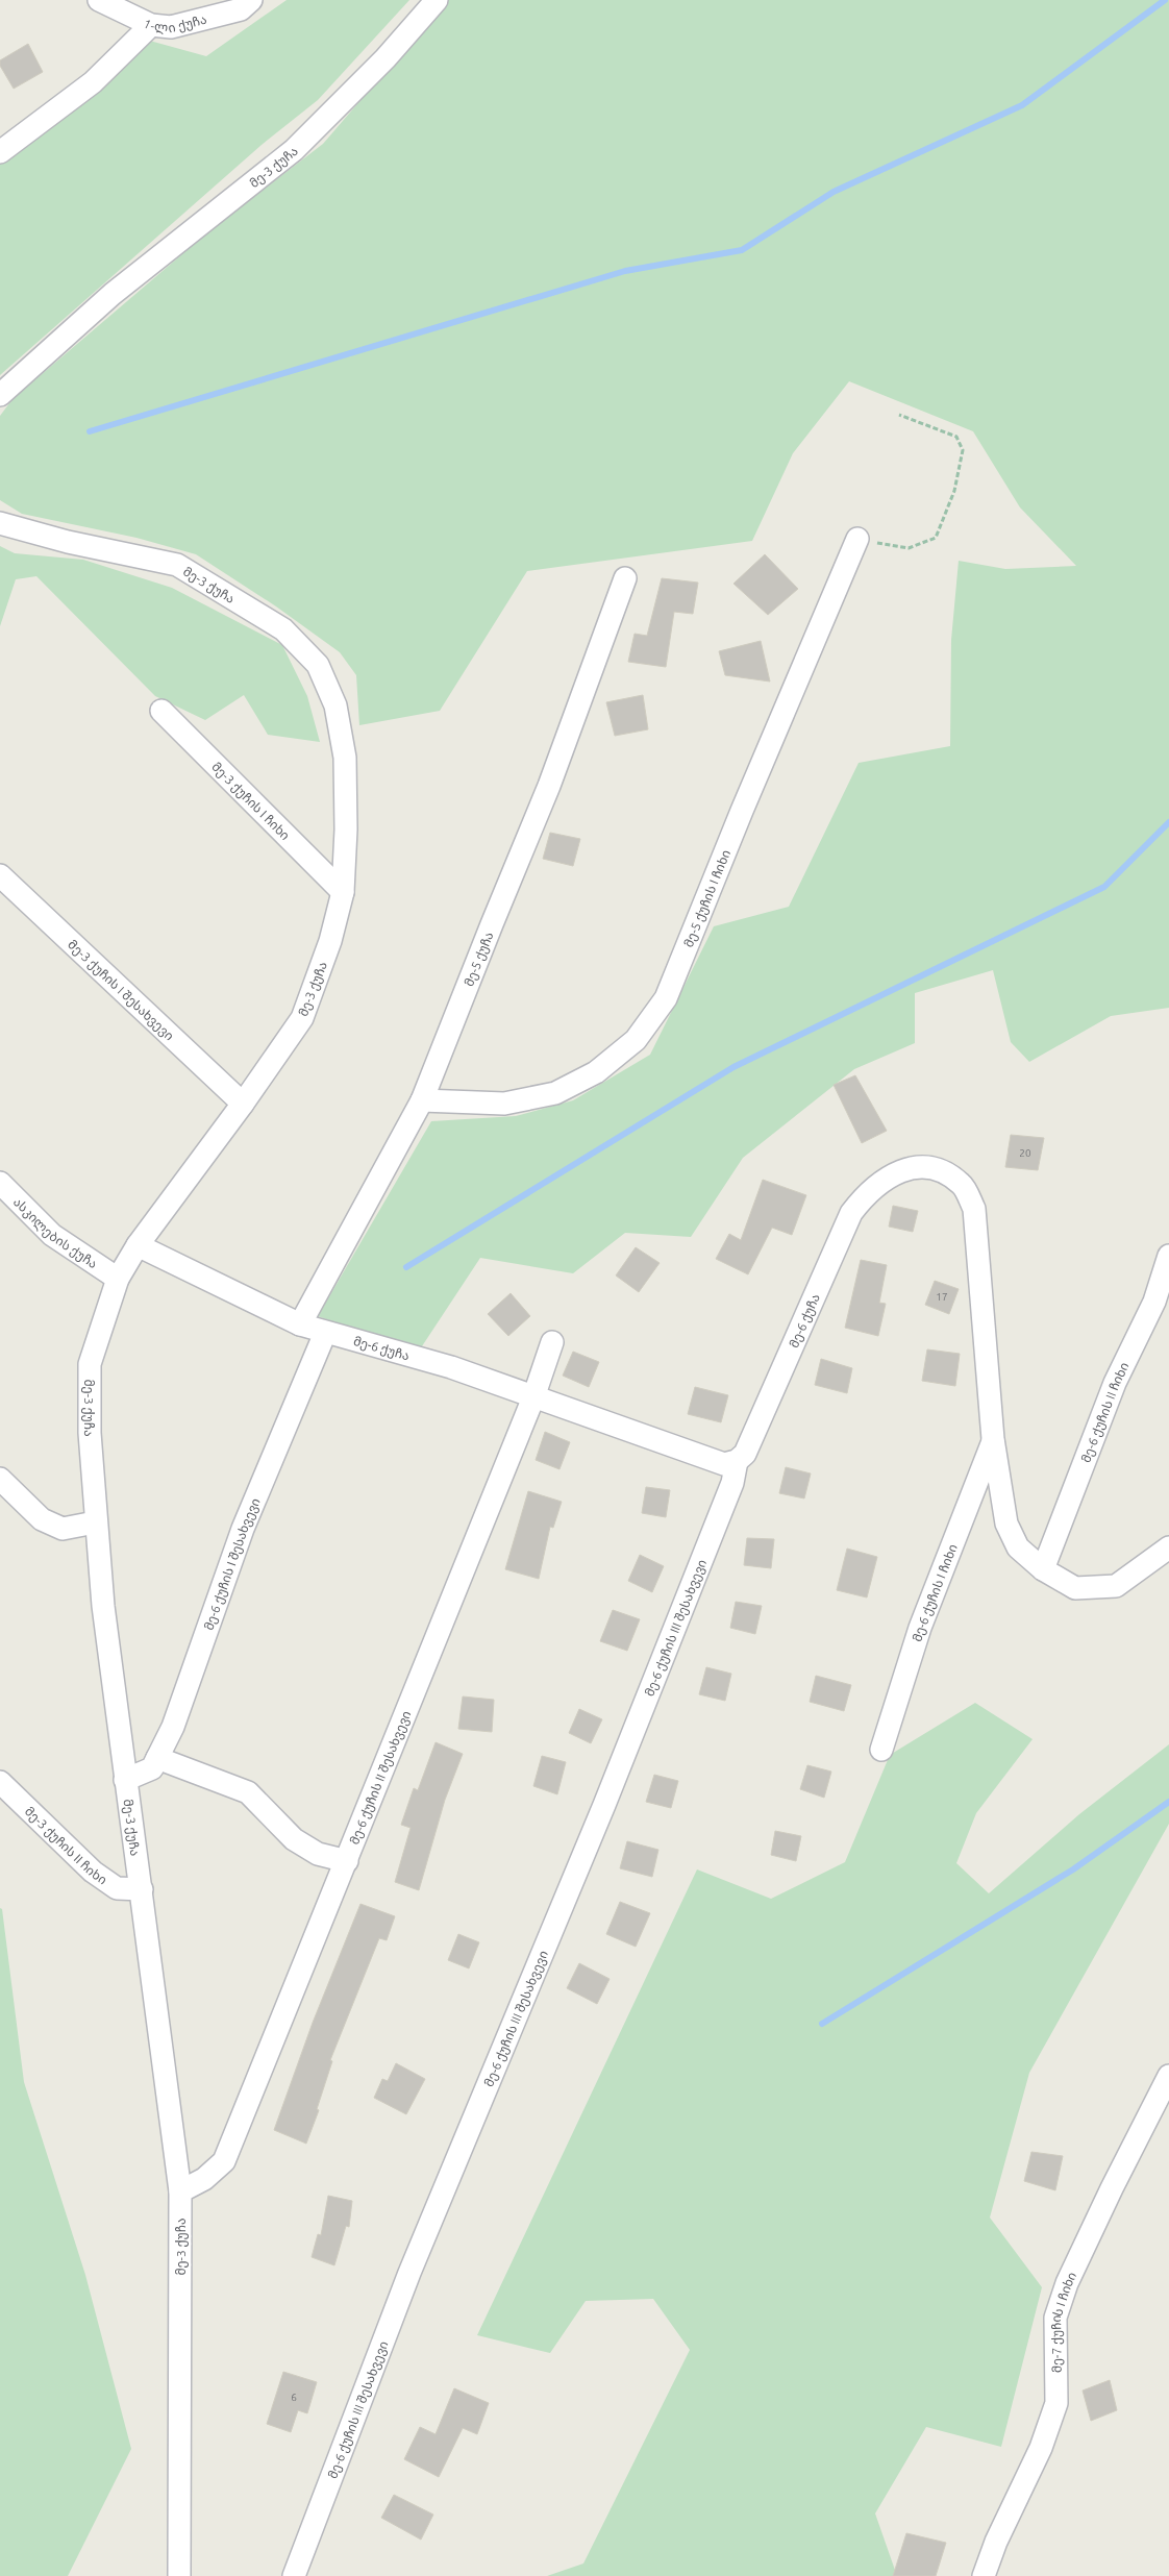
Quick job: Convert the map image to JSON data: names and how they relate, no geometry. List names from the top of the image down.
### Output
{
  "streets": {
    "street": [
      "1-ლი ქუჩა",
      "მე-3 ქუჩა",
      "მე-3 ქუჩის I ჩიხი",
      "მე-5 ქუჩის I ჩიხი",
      "მე-5 ქუჩა",
      "მე-3 ქუჩის I შესახვევი",
      "ასკილების ქუჩა",
      "მე-6 ქუჩა",
      "მე-6 ქუჩის II ჩიხი",
      "მე-6 ქუჩის I შესახვევი",
      "მე-6 ქუჩის I ჩიხი",
      "მე-6 ქუჩის III შესახვევი",
      "მე-6 ქუჩის II შესახვევი",
      "მე-3 ქუჩის II ჩიხი",
      "მე-7 ქუჩის I ჩიხი"
    ]
  },
  "crossings": [
    ["მე-3 ქუჩა", "მე-3 ქუჩის I ჩიხი"],
    ["მე-3 ქუჩა", "მე-3 ქუჩის I შესახვევი"],
    ["მე-3 ქუჩა", "ასკილების ქუჩა"],
    ["მე-3 ქუჩა", "მე-6 ქუჩა"],
    ["მე-3 ქუჩა", "მე-6 ქუჩის I შესახვევი"],
    ["მე-3 ქუჩა", "მე-6 ქუჩის II შესახვევი"],
    ["მე-3 ქუჩა", "მე-3 ქუჩის II ჩიხი"],
    ["მე-5 ქუჩის I ჩიხი", "მე-5 ქუჩა"],
    ["მე-5 ქუჩა", "მე-6 ქუჩა"],
    ["მე-6 ქუჩა", "მე-6 ქუჩის II ჩიხი"],
    ["მე-6 ქუჩა", "მე-6 ქუჩის I შესახვევი"],
    ["მე-6 ქუჩა", "მე-6 ქუჩის I ჩიხი"],
    ["მე-6 ქუჩა", "მე-6 ქუჩის III შესახვევი"],
    ["მე-6 ქუჩა", "მე-6 ქუჩის II შესახვევი"]
  ],
  "house_numbers": ["20", "17", "6"]
}
